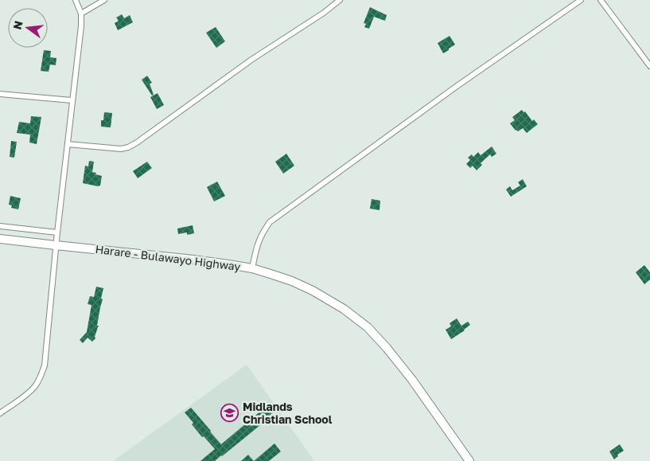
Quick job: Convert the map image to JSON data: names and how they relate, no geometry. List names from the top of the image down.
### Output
{
  "streets": {
    "highway": ["Harare - Bulawayo Highway"]
  },
  "places": {
    "school or university": ["Midlands Christian School"]
  },
  "north": "left"
}
